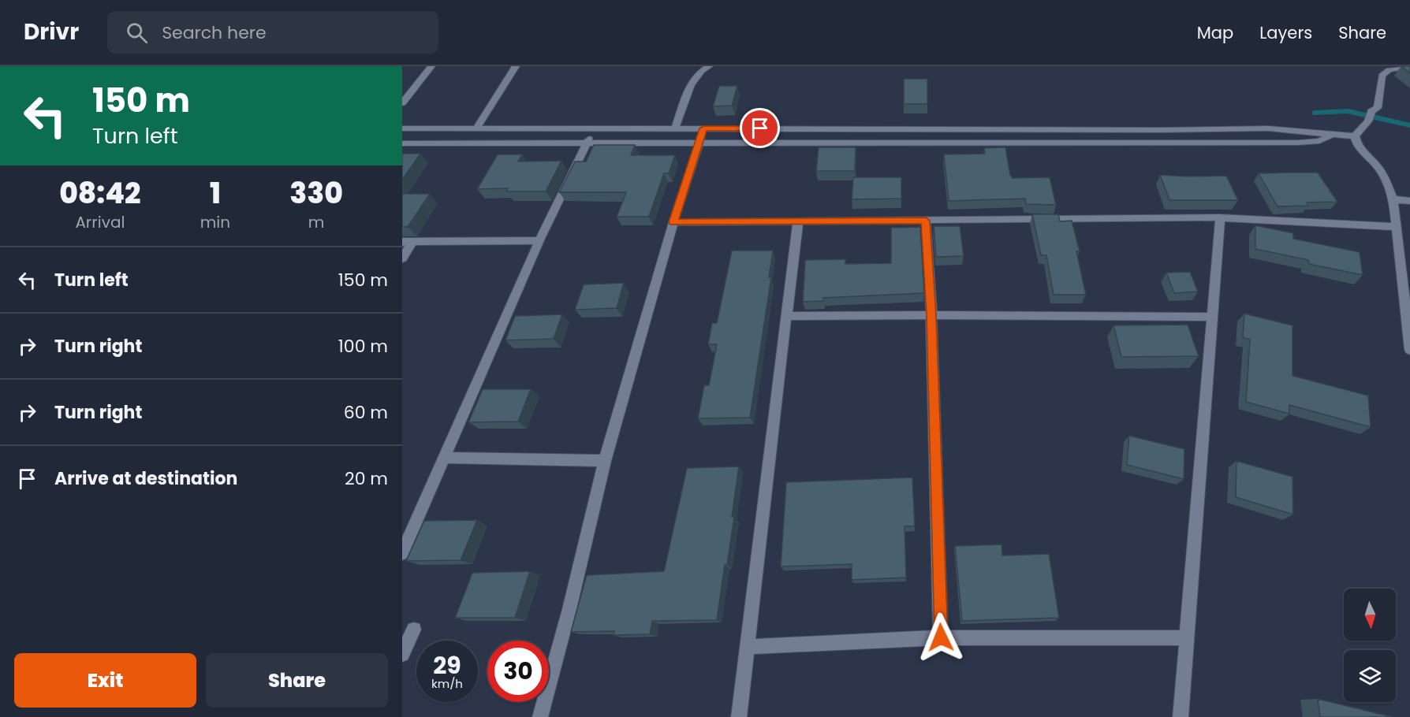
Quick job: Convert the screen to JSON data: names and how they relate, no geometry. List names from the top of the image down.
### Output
{
  "north": "bottom",
  "page": {
    "header": "Drivr",
    "search": "Search here",
    "nav": ["Map", "Layers", "Share"],
    "turn": ["150 m", "Turn left"],
    "eta": [
      "08:42",
      "Arrival",
      "1",
      "min",
      "330",
      "m"
    ],
    "list": [
      {
        "name": "Turn left",
        "value": "150 m"
      },
      {
        "name": "Turn right",
        "value": "100 m"
      },
      {
        "name": "Turn right",
        "value": "60 m"
      },
      {
        "name": "Arrive at destination",
        "value": "20 m"
      }
    ],
    "speed": "29 km/h",
    "limit": "30",
    "buttons": ["Exit", "Share"]
  }
}
